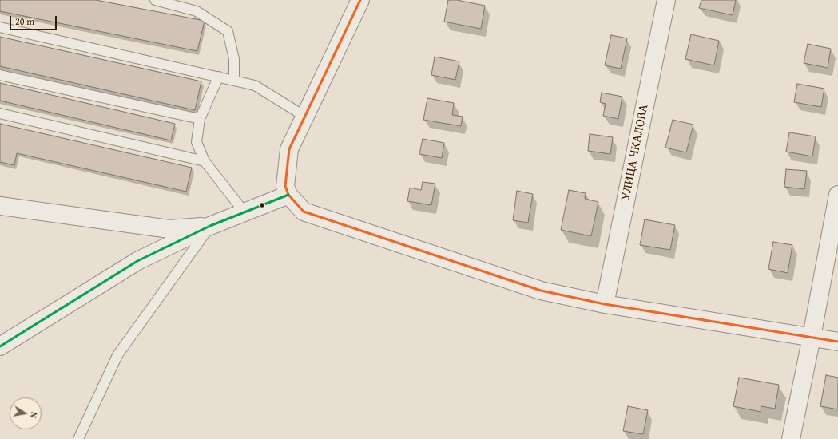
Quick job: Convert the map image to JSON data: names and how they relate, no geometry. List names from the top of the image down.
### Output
{
  "streets": {
    "street": ["УЛИЦА ЧКАЛОВА"]
  },
  "scale_bar": "20 m",
  "north": "right"
}
